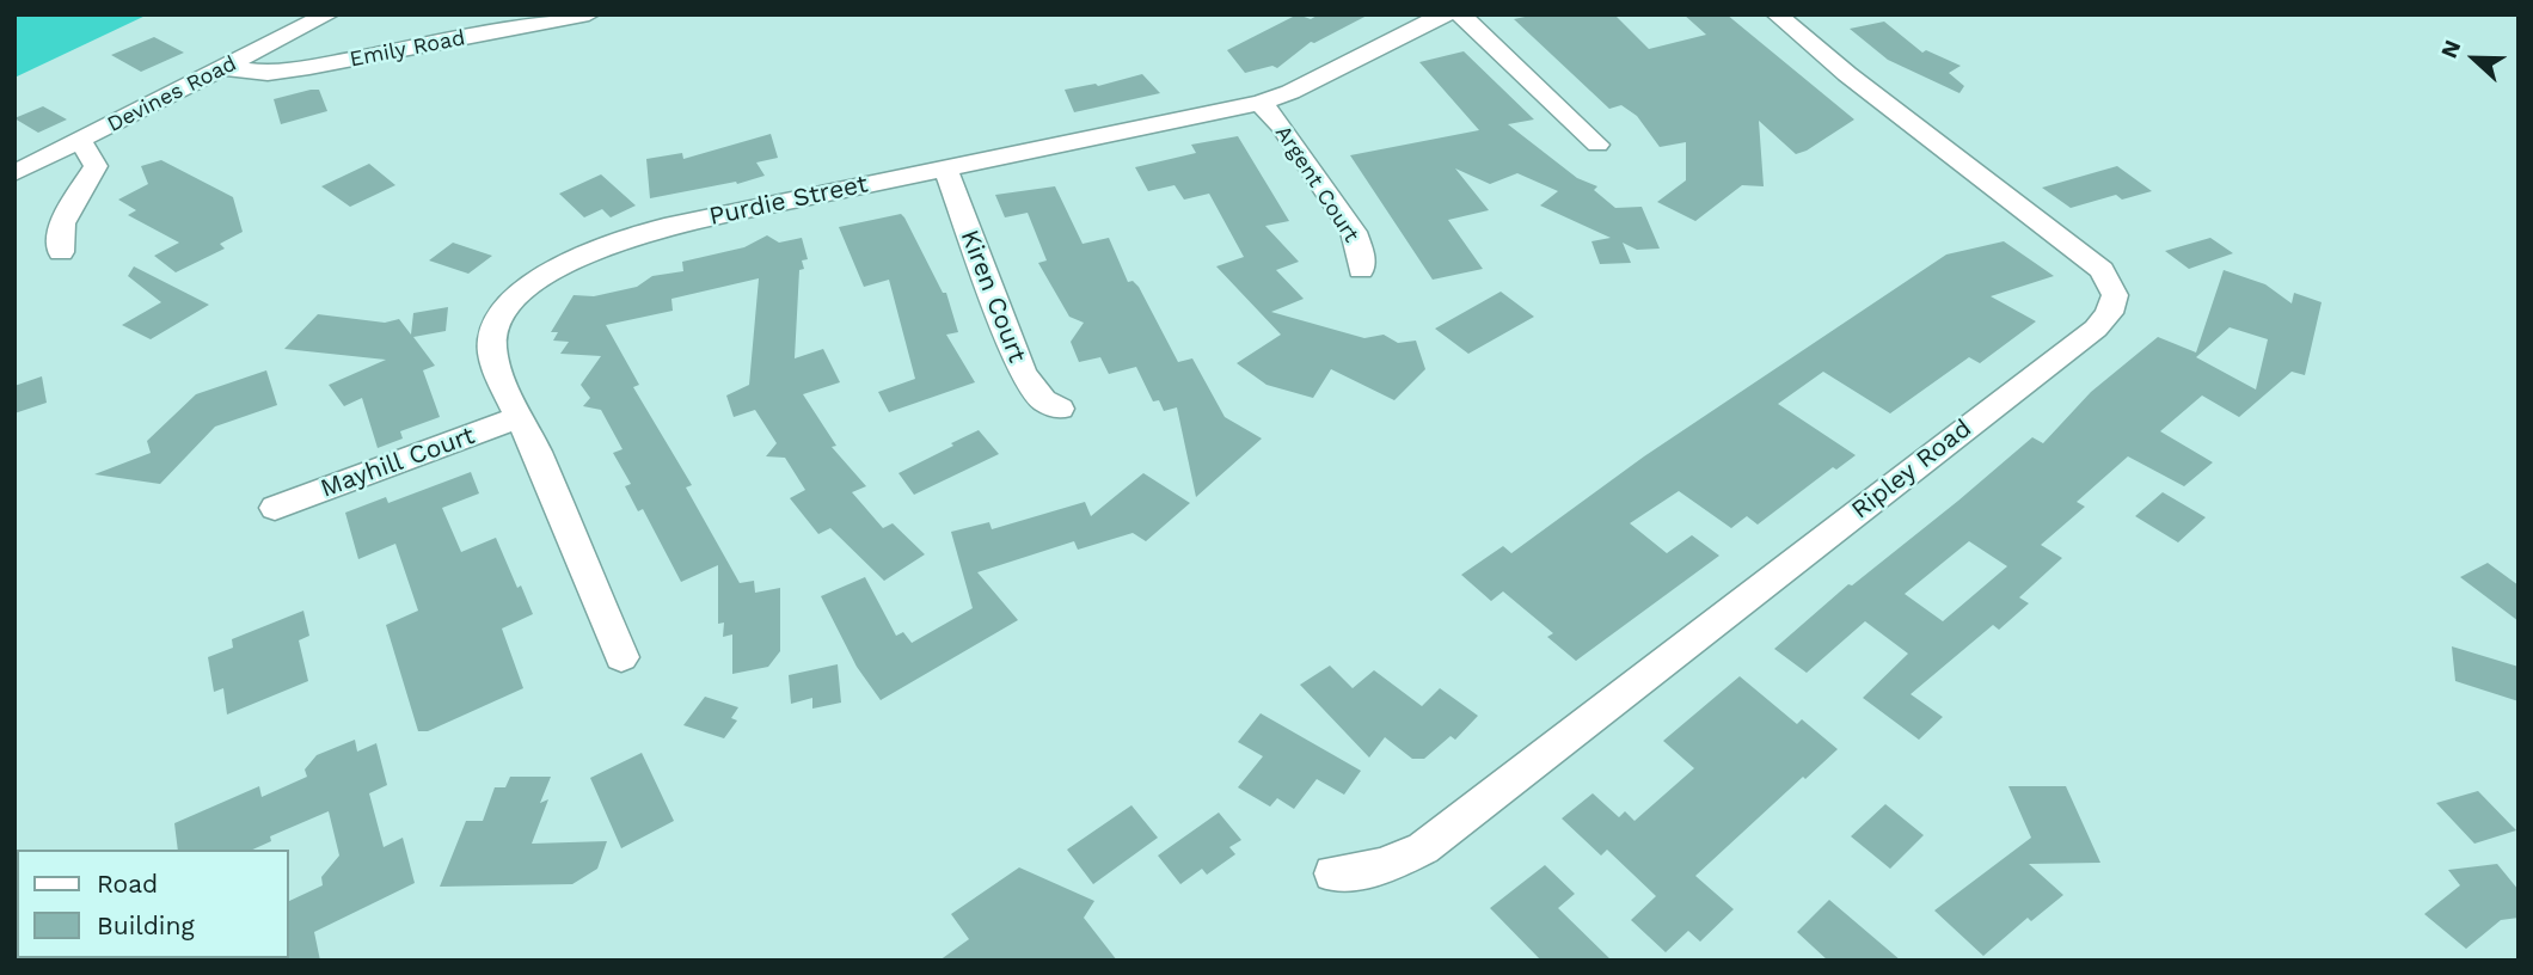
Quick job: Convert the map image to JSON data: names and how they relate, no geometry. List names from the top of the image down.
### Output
{
  "streets": {
    "street": [
      "Emily Road",
      "Devines Road",
      "Argent Court",
      "Purdie Street",
      "Kiren Court",
      "Mayhill Court",
      "Ripley Road"
    ]
  },
  "crossings": [
    ["Emily Road", "Devines Road"],
    ["Argent Court", "Purdie Street"],
    ["Purdie Street", "Kiren Court"],
    ["Purdie Street", "Mayhill Court"]
  ],
  "legend": ["Road", "Building"],
  "north": "left"
}
